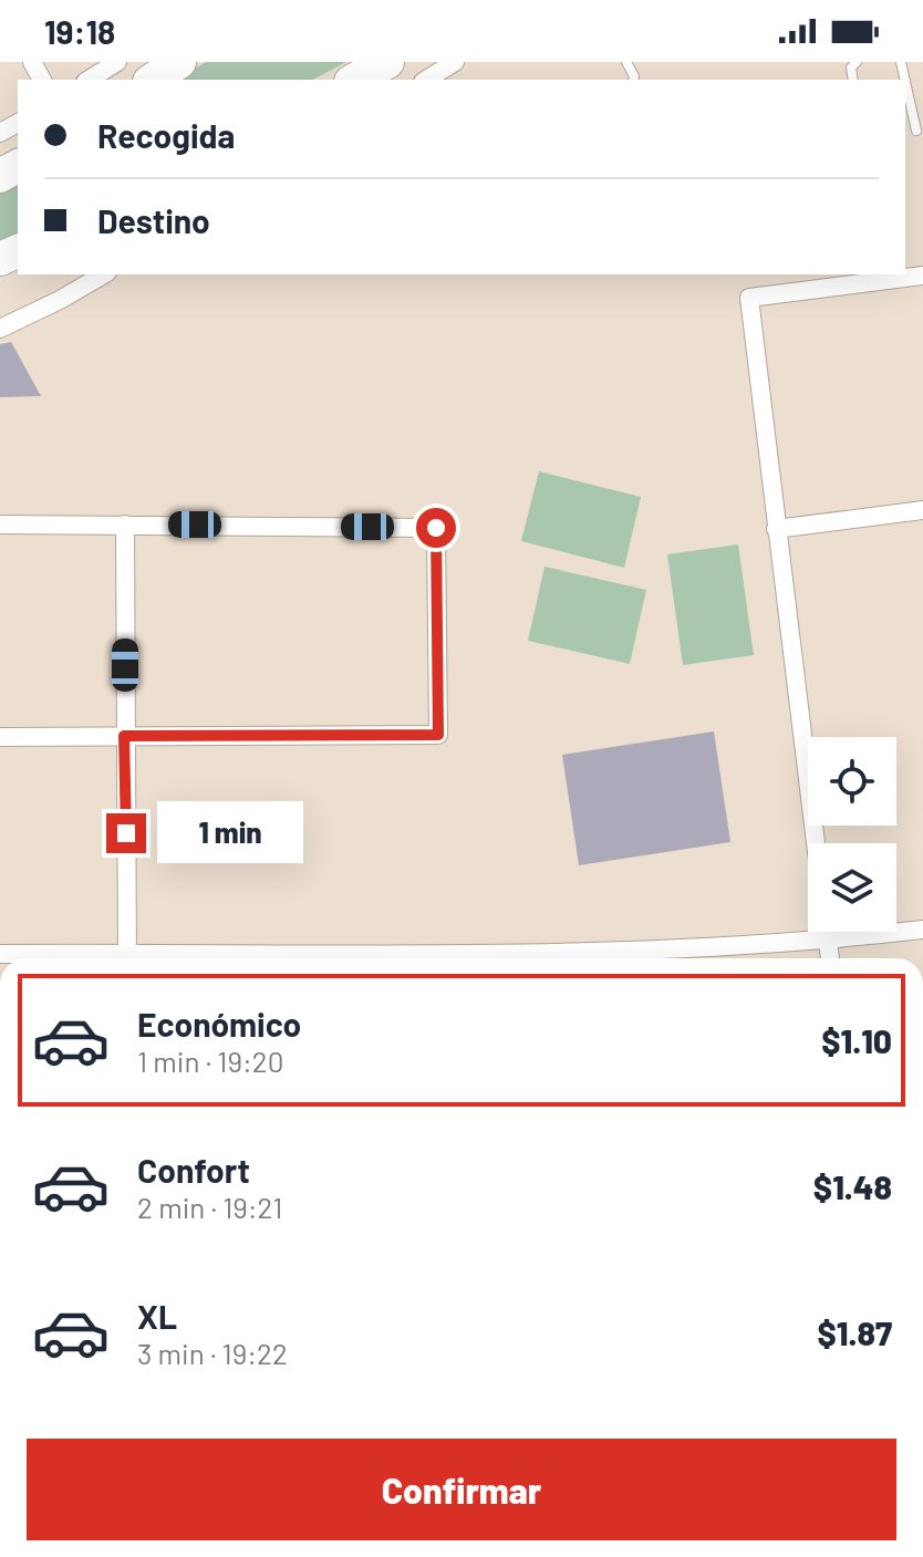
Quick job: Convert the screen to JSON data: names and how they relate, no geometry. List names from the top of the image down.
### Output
{
  "page": {
    "status": "19:18",
    "banner": ["Recogida", "Destino"],
    "bubble": "1 min",
    "list": [
      {
        "name": "Económico",
        "note": "1 min · 19:20",
        "value": "$1.10"
      },
      {
        "name": "Confort",
        "note": "2 min · 19:21",
        "value": "$1.48"
      },
      {
        "name": "XL",
        "note": "3 min · 19:22",
        "value": "$1.87"
      }
    ],
    "buttons": "Confirmar"
  }
}
